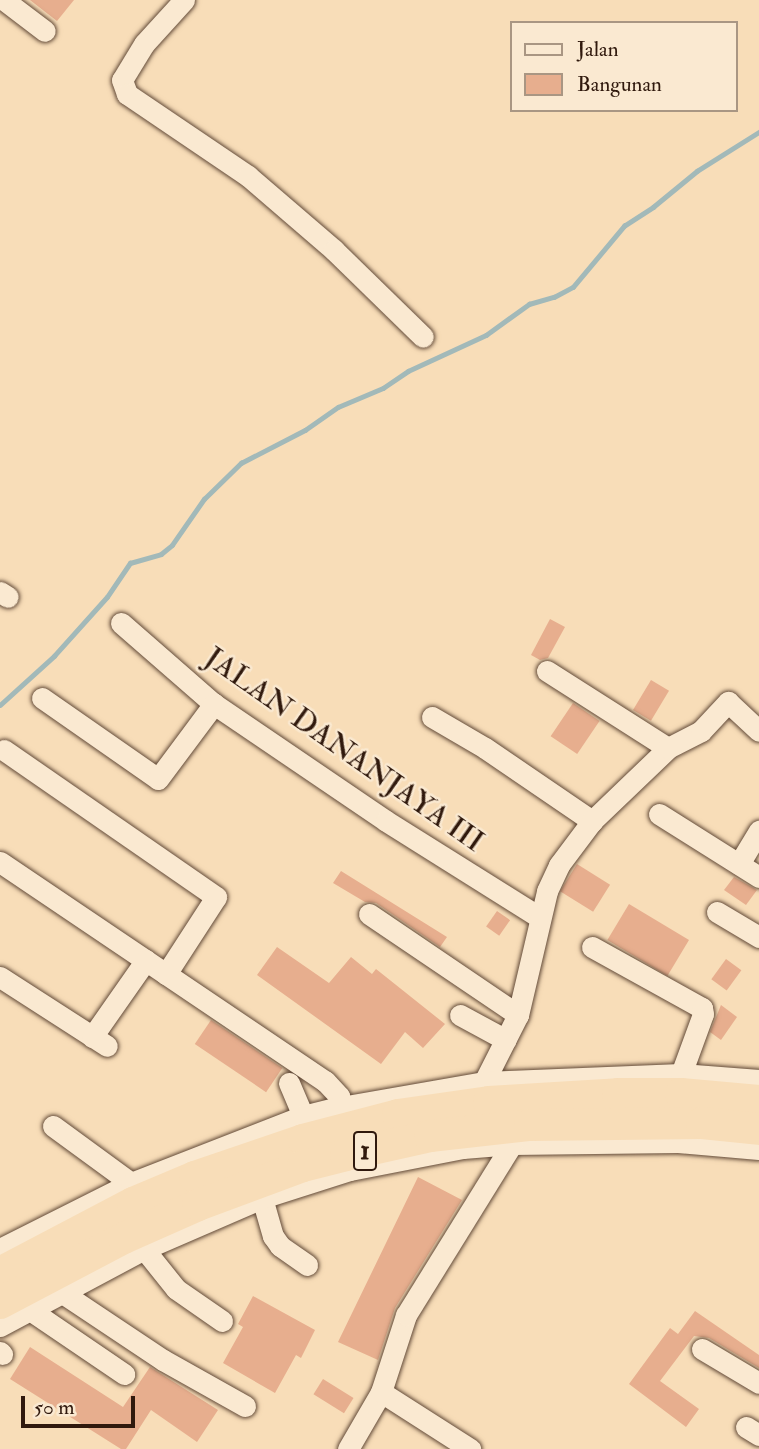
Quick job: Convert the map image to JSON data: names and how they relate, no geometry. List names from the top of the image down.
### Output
{
  "streets": {
    "highway": ["1"],
    "street": ["JALAN DANANJAYA III"]
  },
  "legend": ["Jalan", "Bangunan"],
  "scale_bar": "50 m"
}
